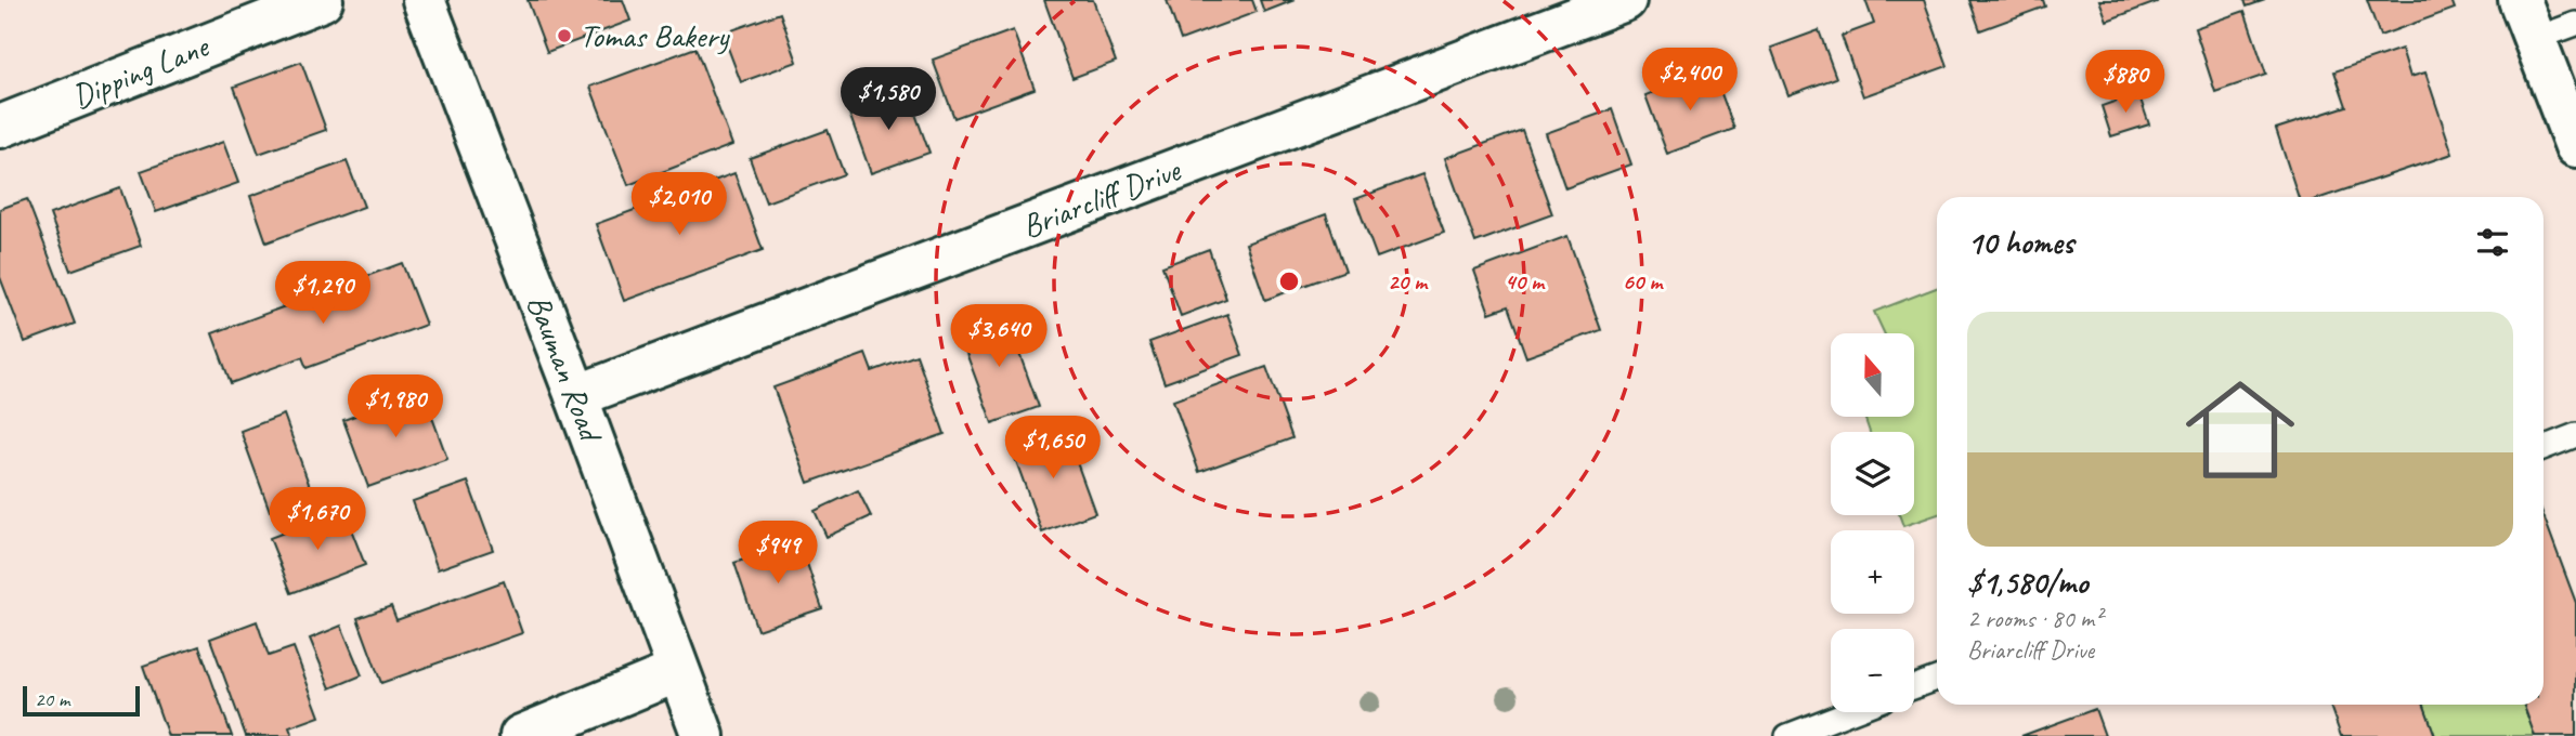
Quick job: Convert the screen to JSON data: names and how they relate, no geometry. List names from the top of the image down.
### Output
{
  "streets": {
    "street": ["Dipping Lane", "Briarcliff Drive", "Bauman Road"]
  },
  "crossings": [
    ["Briarcliff Drive", "Bauman Road"]
  ],
  "places": ["Tomas Bakery"],
  "scale_bar": "20 m",
  "north": "top",
  "page": {
    "price": [
      "$2,400",
      "$880",
      "$1,580",
      "$2,010",
      "$1,290",
      "$3,640",
      "$1,980",
      "$1,650",
      "$1,670",
      "$949"
    ],
    "heading": "10 homes",
    "list": [
      {
        "name": "$1,580/mo",
        "note": "2 rooms · 80 m² · Briarcliff Drive"
      }
    ],
    "map_buttons": ["+", "−"],
    "scale": "20 m"
  },
  "rings": ["20 m", "40 m", "60 m"]
}
